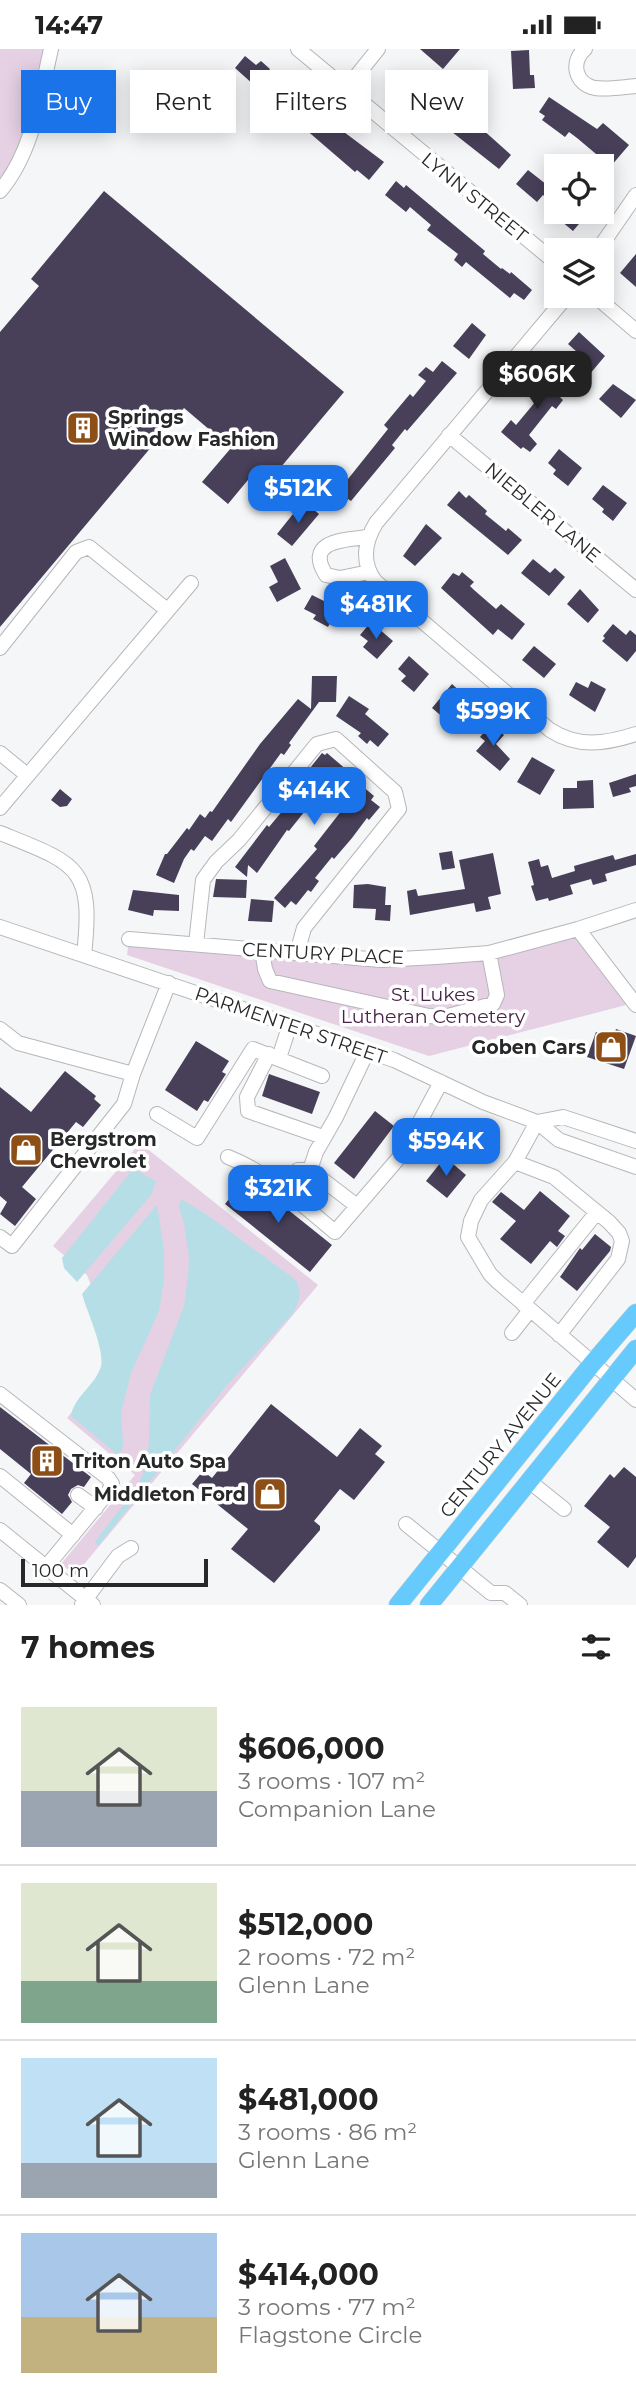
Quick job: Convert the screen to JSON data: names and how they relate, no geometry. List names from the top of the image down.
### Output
{
  "streets": {
    "main road": ["CENTURY AVENUE"],
    "street": [
      "LYNN STREET",
      "NIEBLER LANE",
      "CENTURY PLACE",
      "PARMENTER STREET"
    ]
  },
  "parks": ["St. Lukes Lutheran Cemetery"],
  "places": {
    "building": ["Springs Window Fashion", "Triton Auto Spa"],
    "shop": ["Goben Cars", "Bergstrom Chevrolet", "Middleton Ford"]
  },
  "scale_bar": "100 m",
  "page": {
    "status": "14:47",
    "chip": [
      "Buy",
      "Rent",
      "Filters",
      "New"
    ],
    "price": [
      "$606K",
      "$512K",
      "$481K",
      "$599K",
      "$414K",
      "$594K",
      "$321K"
    ],
    "scale": "100 m",
    "heading": "7 homes",
    "list": [
      {
        "name": "$606,000",
        "note": "3 rooms · 107 m² · Companion Lane"
      },
      {
        "name": "$512,000",
        "note": "2 rooms · 72 m² · Glenn Lane"
      },
      {
        "name": "$481,000",
        "note": "3 rooms · 86 m² · Glenn Lane"
      },
      {
        "name": "$414,000",
        "note": "3 rooms · 77 m² · Flagstone Circle"
      }
    ]
  }
}
